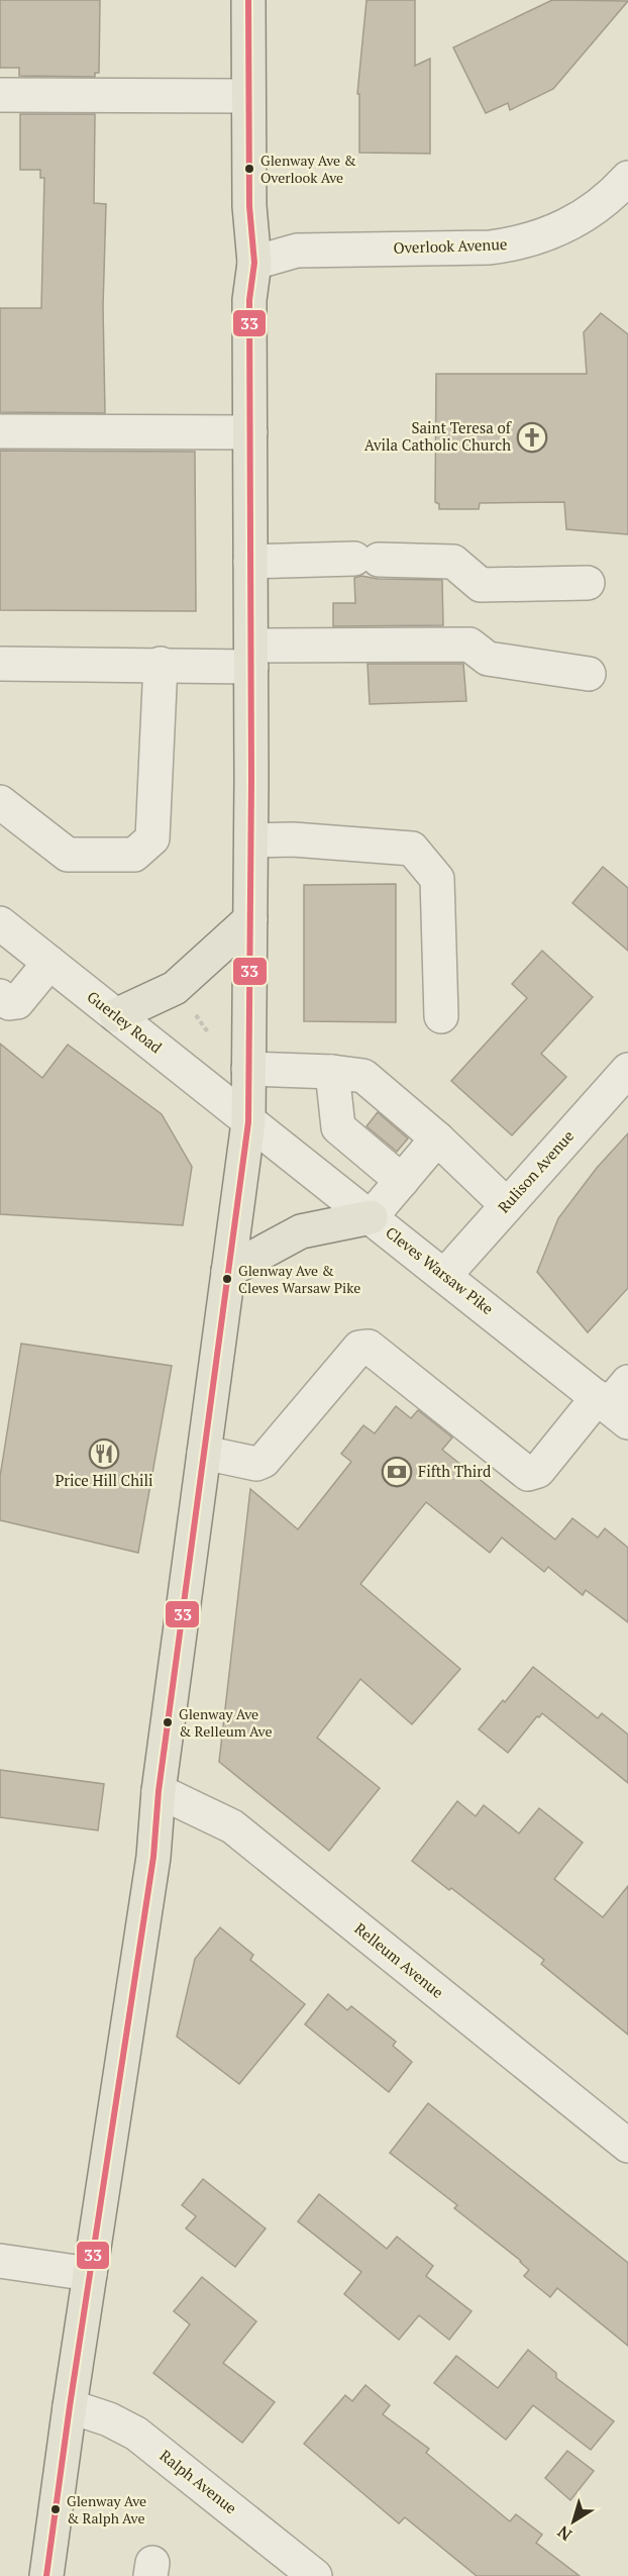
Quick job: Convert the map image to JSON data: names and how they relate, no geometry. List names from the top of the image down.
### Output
{
  "streets": {
    "street": [
      "Overlook Avenue",
      "Guerley Road",
      "Rulison Avenue",
      "Cleves Warsaw Pike",
      "Relleum Avenue",
      "Ralph Avenue"
    ]
  },
  "crossings": [
    ["Guerley Road", "Cleves Warsaw Pike"],
    ["Rulison Avenue", "Cleves Warsaw Pike"]
  ],
  "places": {
    "other": [
      "Glenway Ave & Overlook Ave",
      "Glenway Ave & Cleves Warsaw Pike",
      "Glenway Ave & Relleum Ave",
      "Glenway Ave & Ralph Ave"
    ],
    "church": ["Saint Teresa of Avila Catholic Church"],
    "restaurant": ["Price Hill Chili"],
    "bank": ["Fifth Third"]
  },
  "lines": ["transit line 33"],
  "north": "bottom left"
}
